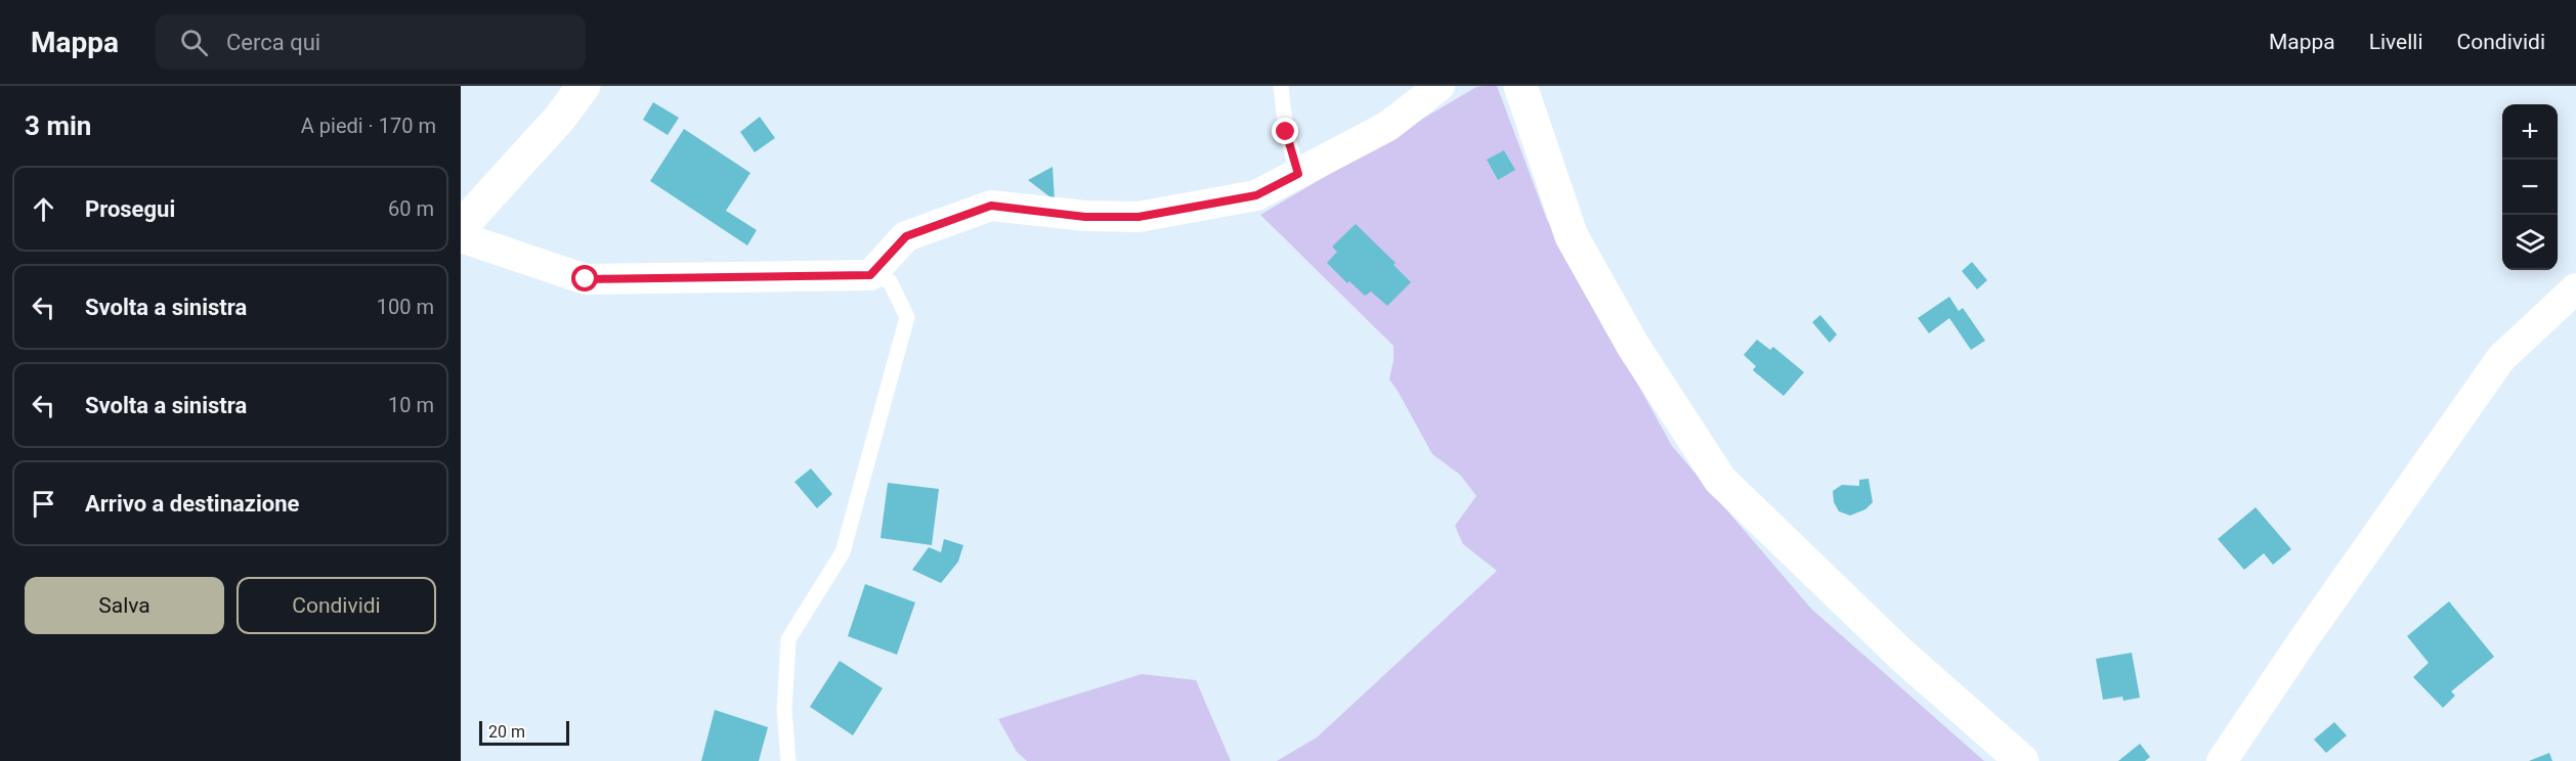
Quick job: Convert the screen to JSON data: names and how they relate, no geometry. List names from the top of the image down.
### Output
{
  "scale_bar": "20 m",
  "page": {
    "header": "Mappa",
    "search": "Cerca qui",
    "nav": ["Mappa", "Livelli", "Condividi"],
    "heading": ["3 min", "A piedi · 170 m"],
    "map_buttons": ["+", "−"],
    "list": [
      ["Prosegui", "60 m"],
      ["Svolta a sinistra", "100 m"],
      ["Svolta a sinistra", "10 m"],
      "Arrivo a destinazione"
    ],
    "buttons": ["Salva", "Condividi"],
    "scale": "20 m"
  }
}
